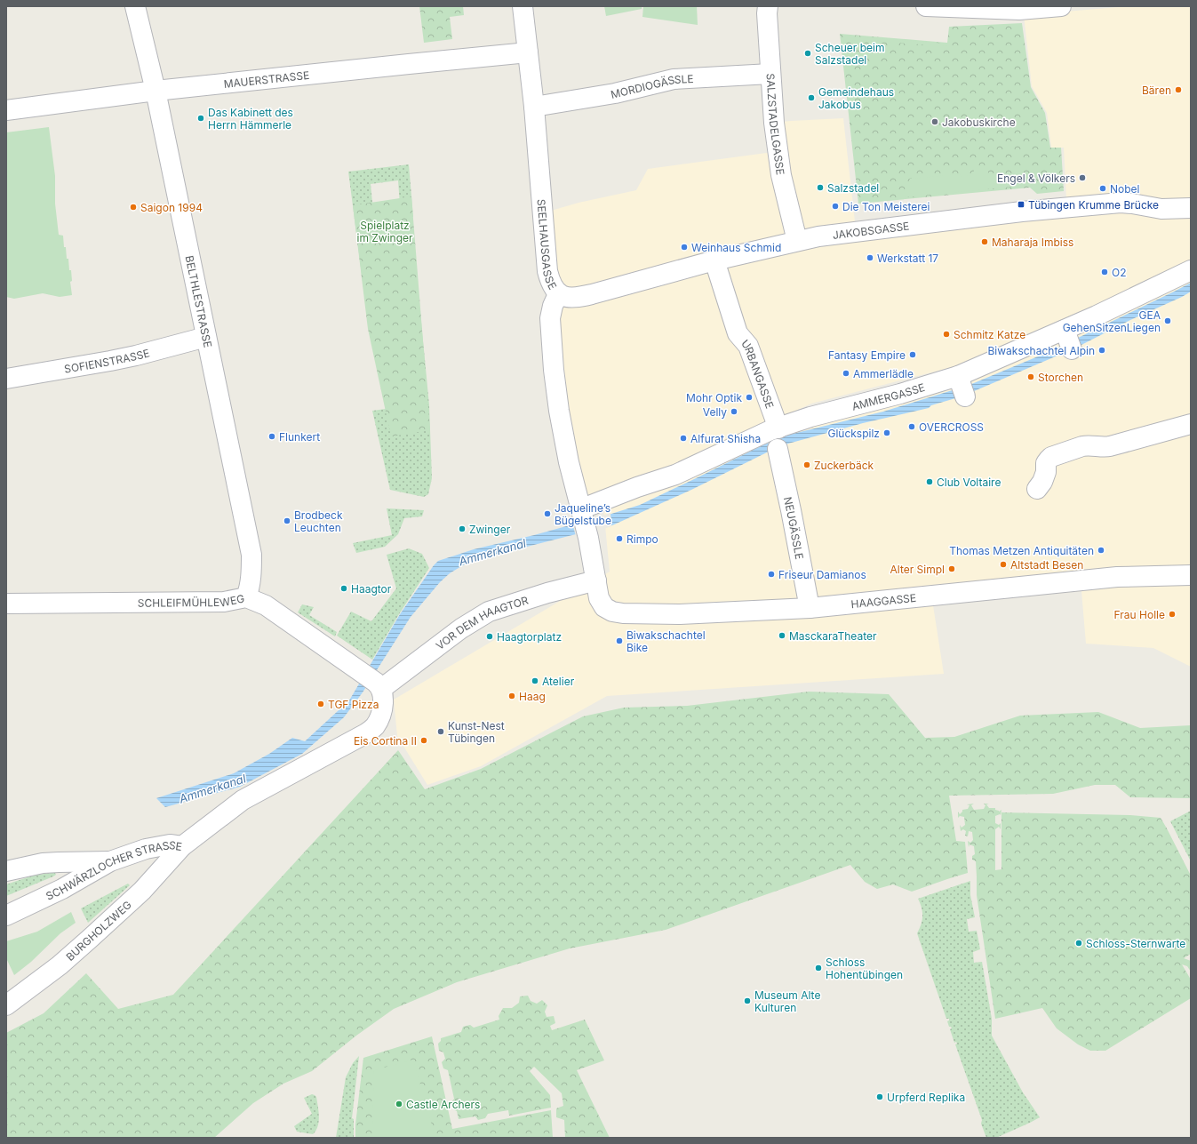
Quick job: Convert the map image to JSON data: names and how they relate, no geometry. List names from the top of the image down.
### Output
{
  "streets": {
    "street": [
      "MAUERSTRASSE",
      "MORDIOGÄSSLE",
      "SALZSTADELGASSE",
      "JAKOBSGASSE",
      "SEELHAUSGASSE",
      "BELTHLESTRASSE",
      "SOFIENSTRASSE",
      "URBANGASSE",
      "AMMERGASSE",
      "NEUGÄSSLE",
      "SCHLEIFMÜHLEWEG",
      "HAAGGASSE",
      "VOR DEM HAAGTOR",
      "SCHWÄRZLOCHER STRASSE",
      "BURGHOLZWEG"
    ]
  },
  "crossings": [
    ["MAUERSTRASSE", "SEELHAUSGASSE"],
    ["MAUERSTRASSE", "BELTHLESTRASSE"],
    ["MORDIOGÄSSLE", "SALZSTADELGASSE"],
    ["MORDIOGÄSSLE", "SEELHAUSGASSE"],
    ["SALZSTADELGASSE", "JAKOBSGASSE"],
    ["JAKOBSGASSE", "SEELHAUSGASSE"],
    ["JAKOBSGASSE", "URBANGASSE"],
    ["SEELHAUSGASSE", "AMMERGASSE"],
    ["SEELHAUSGASSE", "HAAGGASSE"],
    ["SEELHAUSGASSE", "VOR DEM HAAGTOR"],
    ["BELTHLESTRASSE", "SOFIENSTRASSE"],
    ["BELTHLESTRASSE", "SCHLEIFMÜHLEWEG"],
    ["URBANGASSE", "AMMERGASSE"],
    ["NEUGÄSSLE", "HAAGGASSE"],
    ["SCHLEIFMÜHLEWEG", "VOR DEM HAAGTOR"],
    ["SCHLEIFMÜHLEWEG", "SCHWÄRZLOCHER STRASSE"],
    ["HAAGGASSE", "VOR DEM HAAGTOR"],
    ["VOR DEM HAAGTOR", "SCHWÄRZLOCHER STRASSE"],
    ["SCHWÄRZLOCHER STRASSE", "BURGHOLZWEG"]
  ],
  "water": ["Ammerkanal"],
  "parks": ["Spielplatz im Zwinger"],
  "places": {
    "other": [
      "Scheuer beim Salzstadel",
      "Bären",
      "Gemeindehaus Jakobus",
      "Das Kabinett des Herrn Hämmerle",
      "Jakobuskirche",
      "Engel & Völkers",
      "Salzstadel",
      "Nobel",
      "Die Ton Meisterei",
      "Saigon 1994",
      "Maharaja Imbiss",
      "Weinhaus Schmid",
      "Werkstatt 17",
      "O2",
      "GEA GehenSitzenLiegen",
      "Schmitz Katze",
      "Biwakschachtel Alpin",
      "Fantasy Empire",
      "Ammerlädle",
      "Storchen",
      "Mohr Optik",
      "Velly",
      "OVERCROSS",
      "Glückspilz",
      "Flunkert",
      "Alfurat Shisha",
      "Zuckerbäck",
      "Club Voltaire",
      "Jaqueline’s Bügelstube",
      "Brodbeck Leuchten",
      "Zwinger",
      "Rimpo",
      "Thomas Metzen Antiquitäten",
      "Altstadt Besen",
      "Alter Simpl",
      "Friseur Damianos",
      "Haagtor",
      "Frau Holle",
      "MasckaraTheater",
      "Haagtorplatz",
      "Biwakschachtel Bike",
      "Atelier",
      "Haag",
      "TGF Pizza",
      "Kunst-Nest Tübingen",
      "Eis Cortina II",
      "Schloss-Sternwarte",
      "Schloss Hohentübingen",
      "Museum Alte Kulturen",
      "Urpferd Replika",
      "Castle Archers"
    ],
    "transit": ["Tübingen Krumme Brücke"]
  }
}
